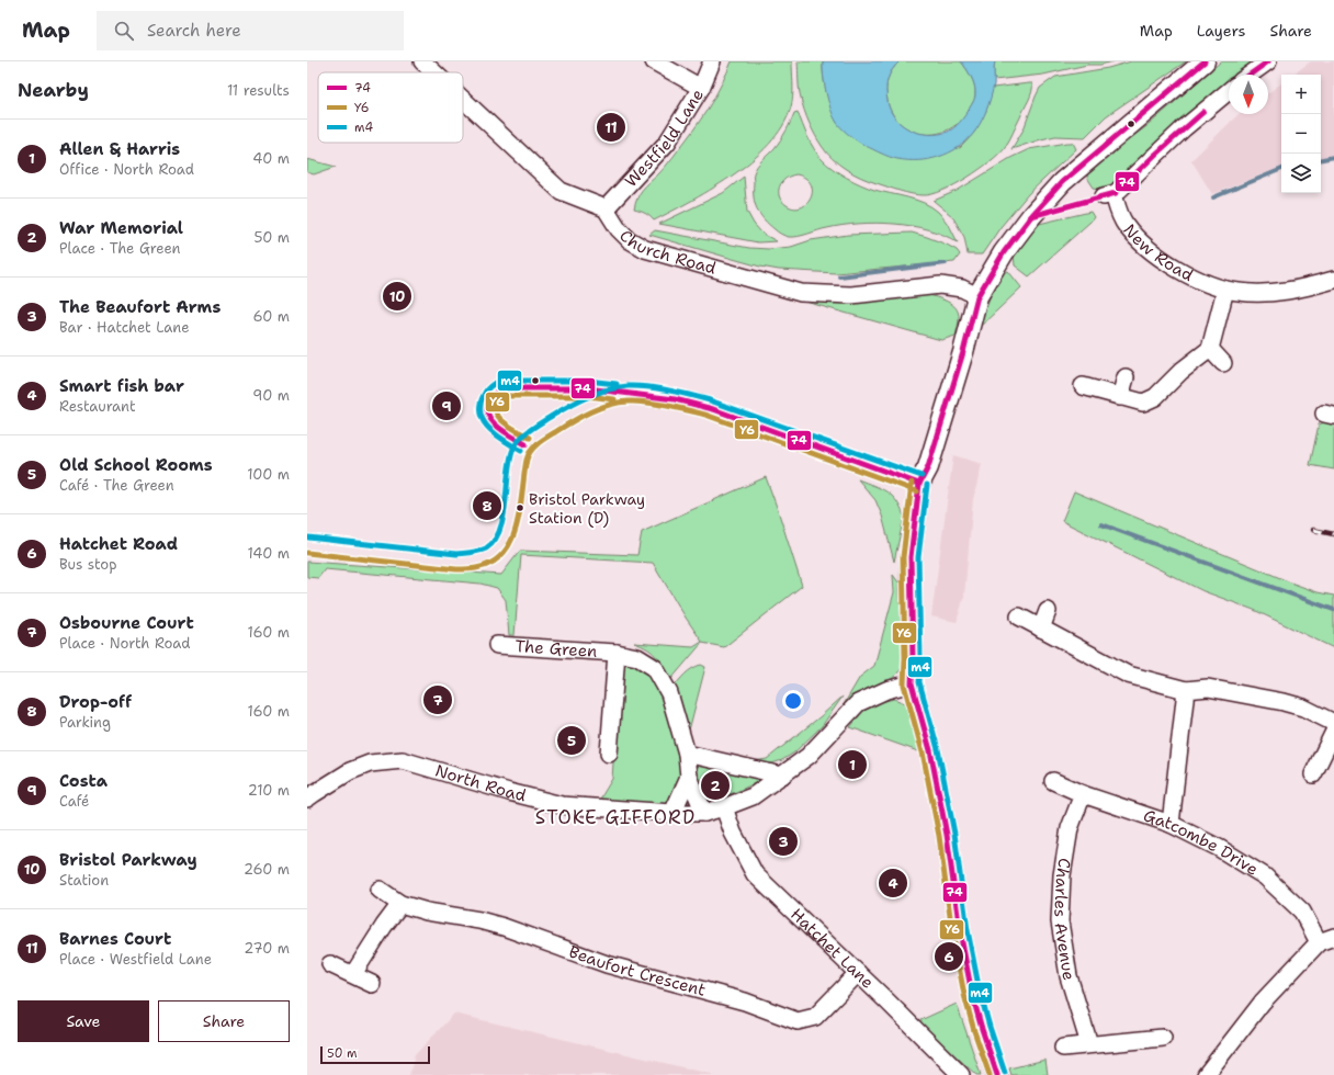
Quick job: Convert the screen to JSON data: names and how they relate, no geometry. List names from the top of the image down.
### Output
{
  "streets": {
    "street": [
      "Westfield Lane",
      "Church Road",
      "New Road",
      "The Green",
      "North Road",
      "Gatcombe Drive",
      "Charles Avenue",
      "Hatchet Lane",
      "Beaufort Crescent"
    ]
  },
  "crossings": [
    ["Westfield Lane", "Church Road"],
    ["The Green", "North Road"],
    ["North Road", "Hatchet Lane"],
    ["Gatcombe Drive", "Charles Avenue"],
    ["Hatchet Lane", "Beaufort Crescent"]
  ],
  "districts": ["STOKE GIFFORD"],
  "places": ["Bristol Parkway Station (D)"],
  "lines": ["transit line 74", "transit line m4", "transit line Y6"],
  "legend": ["74", "Y6", "m4"],
  "scale_bar": "50 m",
  "north": "bottom",
  "page": {
    "header": "Map",
    "search": "Search here",
    "nav": ["Map", "Layers", "Share"],
    "heading": ["Nearby", "11 results"],
    "map_buttons": ["+", "−"],
    "pins": [
      "11",
      "10",
      "9",
      "8",
      "7",
      "5",
      "1",
      "2",
      "3",
      "4",
      "6"
    ],
    "list": [
      {
        "mark": "1",
        "name": "Allen & Harris",
        "note": "Office · North Road",
        "value": "40 m"
      },
      {
        "mark": "2",
        "name": "War Memorial",
        "note": "Place · The Green",
        "value": "50 m"
      },
      {
        "mark": "3",
        "name": "The Beaufort Arms",
        "note": "Bar · Hatchet Lane",
        "value": "60 m"
      },
      {
        "mark": "4",
        "name": "Smart fish bar",
        "note": "Restaurant",
        "value": "90 m"
      },
      {
        "mark": "5",
        "name": "Old School Rooms",
        "note": "Café · The Green",
        "value": "100 m"
      },
      {
        "mark": "6",
        "name": "Hatchet Road",
        "note": "Bus stop",
        "value": "140 m"
      },
      {
        "mark": "7",
        "name": "Osbourne Court",
        "note": "Place · North Road",
        "value": "160 m"
      },
      {
        "mark": "8",
        "name": "Drop-off",
        "note": "Parking",
        "value": "160 m"
      },
      {
        "mark": "9",
        "name": "Costa",
        "note": "Café",
        "value": "210 m"
      },
      {
        "mark": "10",
        "name": "Bristol Parkway",
        "note": "Station",
        "value": "260 m"
      },
      {
        "mark": "11",
        "name": "Barnes Court",
        "note": "Place · Westfield Lane",
        "value": "270 m"
      }
    ],
    "buttons": ["Save", "Share"],
    "scale": "50 m"
  }
}
